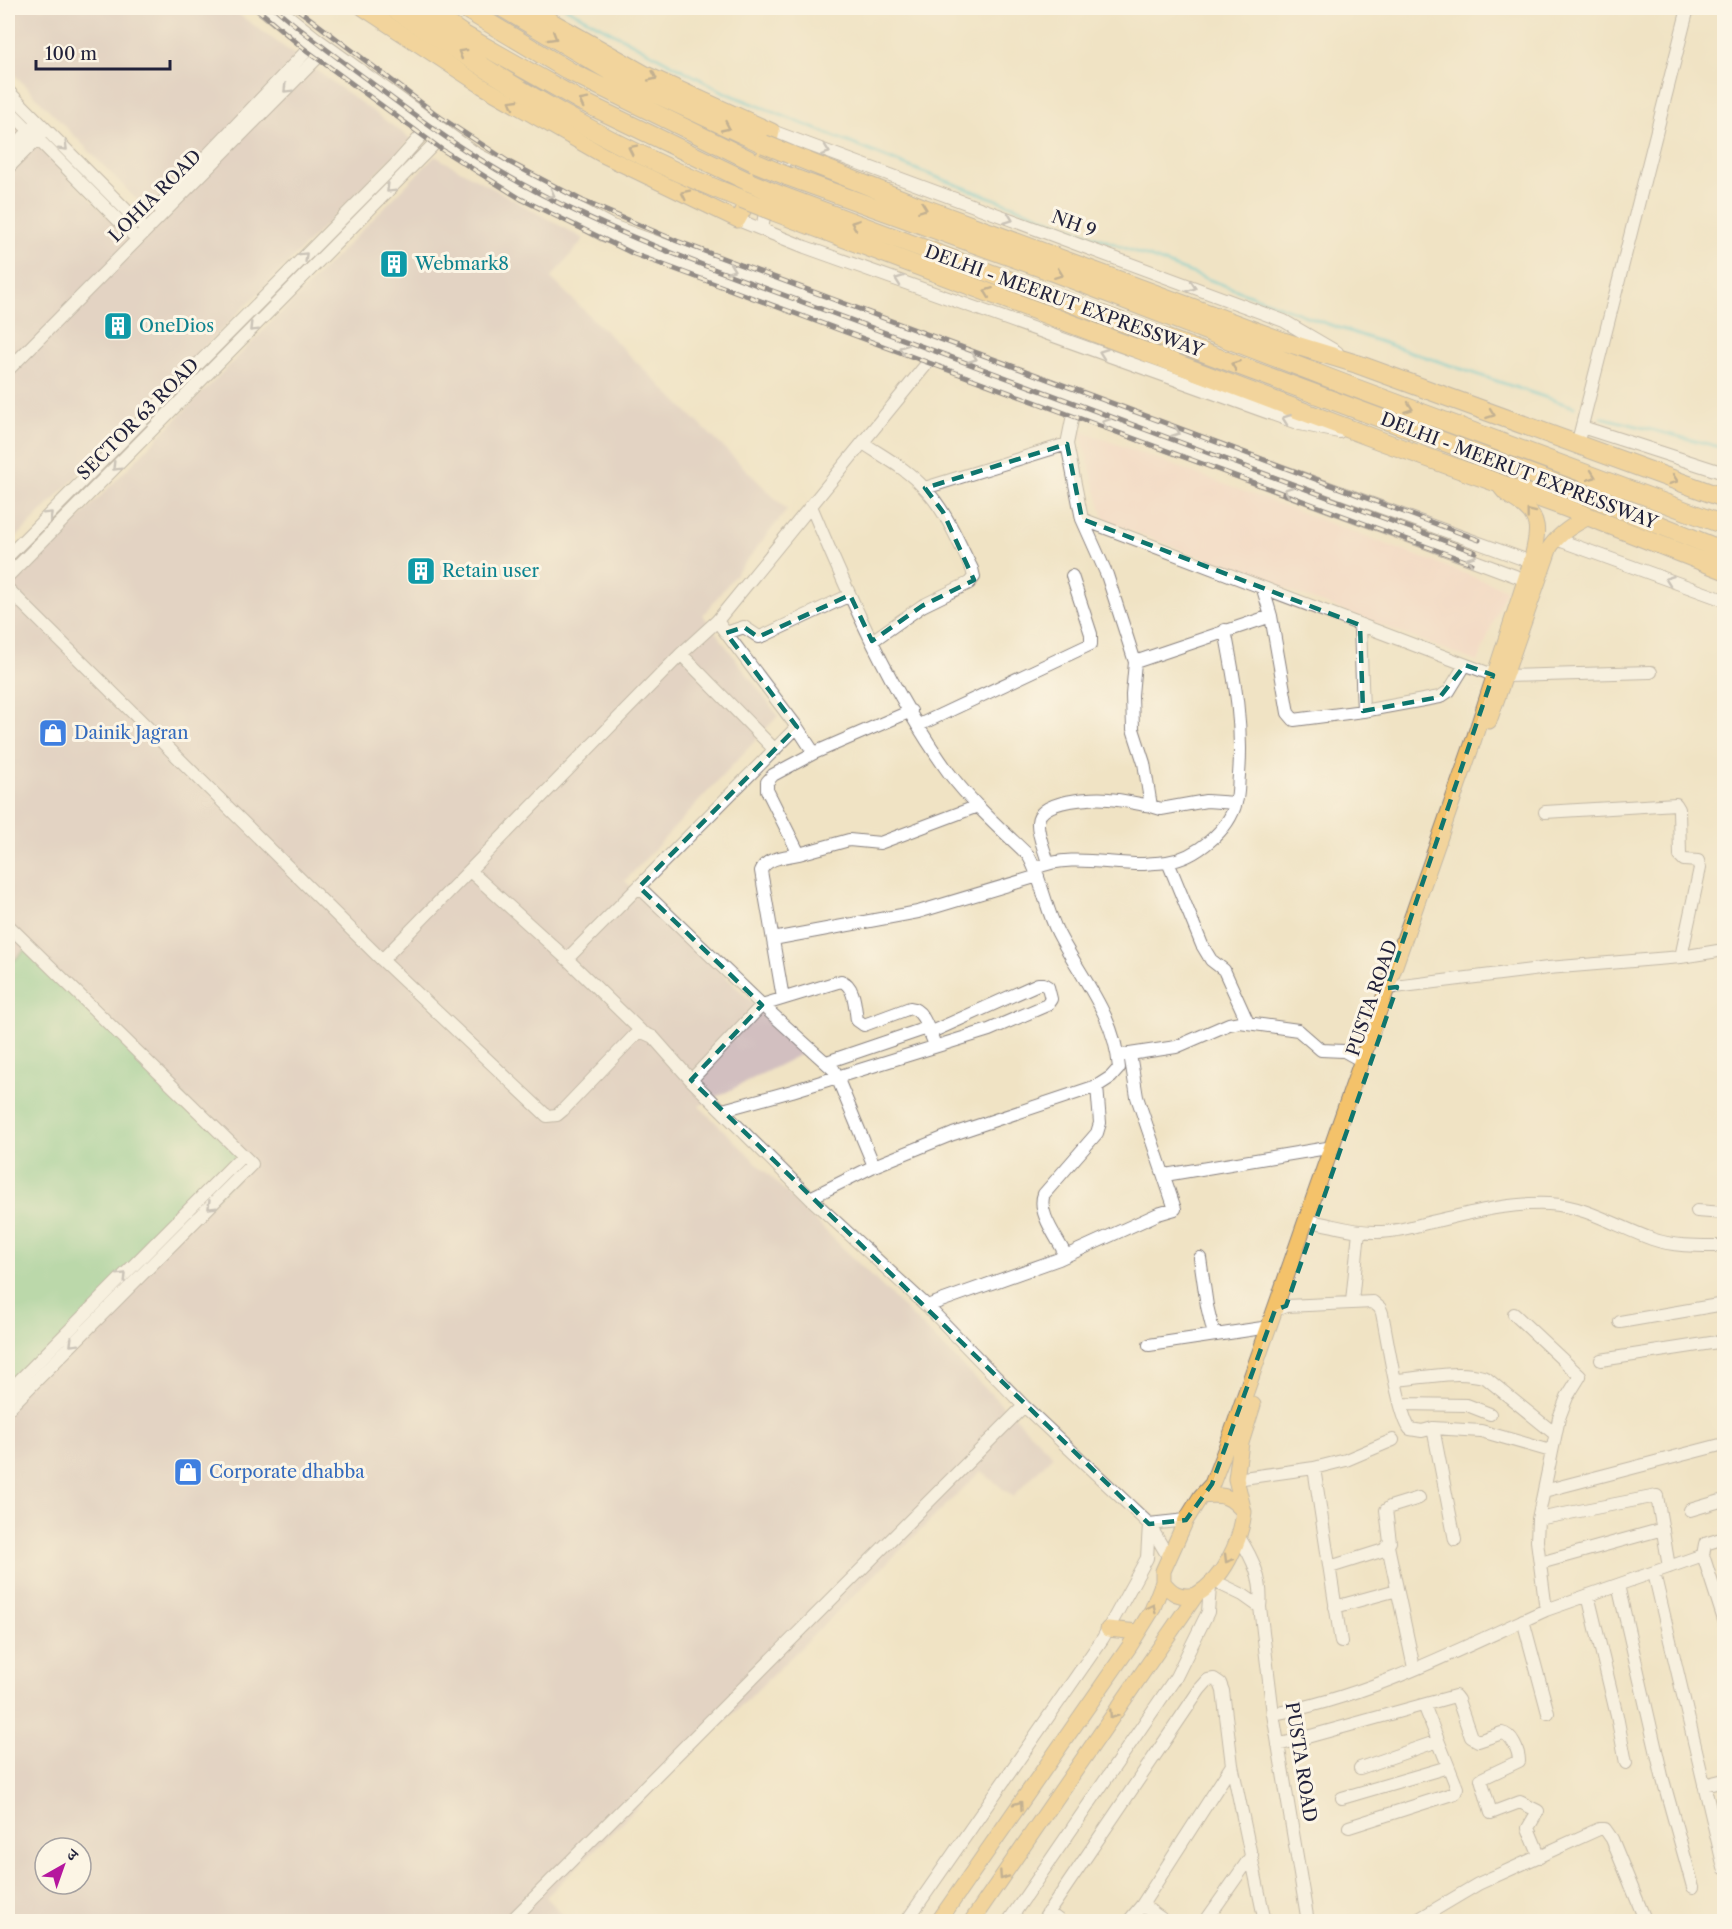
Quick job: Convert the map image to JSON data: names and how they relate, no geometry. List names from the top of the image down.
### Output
{
  "streets": {
    "highway": ["DELHI - MEERUT EXPRESSWAY"],
    "main road": ["PUSTA ROAD"],
    "street": ["LOHIA ROAD", "SECTOR 63 ROAD"]
  },
  "places": {
    "building": ["Webmark8", "OneDios", "Retain user"],
    "shop": ["Dainik Jagran", "Corporate dhabba"]
  },
  "scale_bar": "100 m",
  "north": "top right"
}
